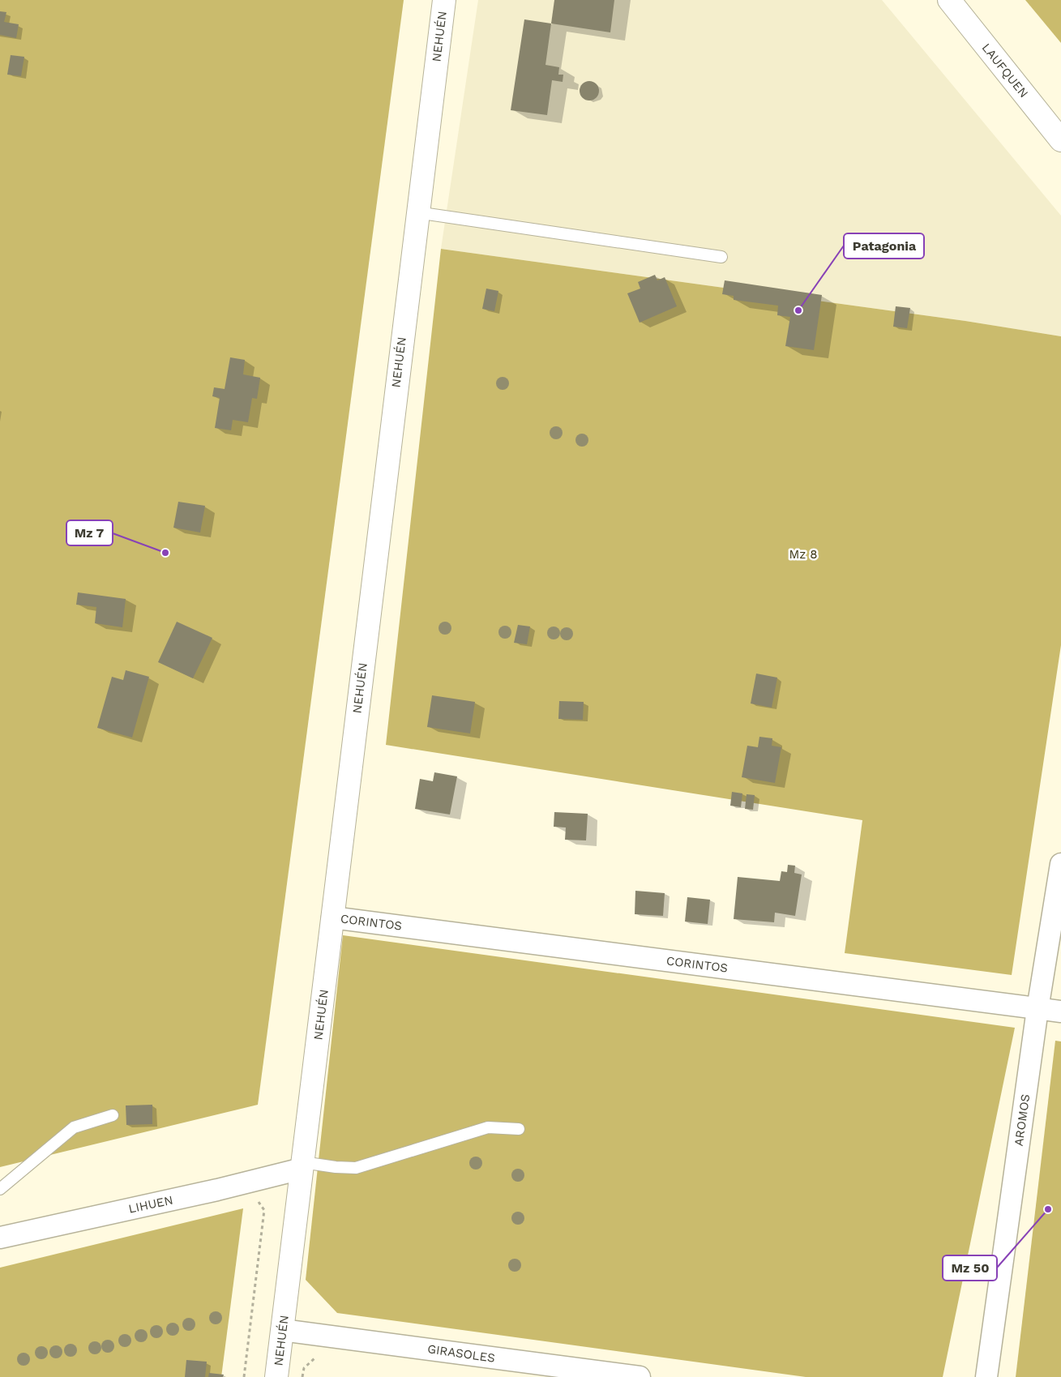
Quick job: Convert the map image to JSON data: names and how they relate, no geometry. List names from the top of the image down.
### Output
{
  "streets": {
    "street": [
      "NEHUÉN",
      "LAUFQUEN",
      "CORINTOS",
      "AROMOS",
      "LIHUEN",
      "GIRASOLES"
    ]
  },
  "crossings": [
    ["NEHUÉN", "CORINTOS"],
    ["NEHUÉN", "LIHUEN"],
    ["NEHUÉN", "GIRASOLES"],
    ["CORINTOS", "AROMOS"]
  ],
  "parks": ["Mz 8"],
  "places": ["Patagonia", "Mz 7", "Mz 50"]
}
